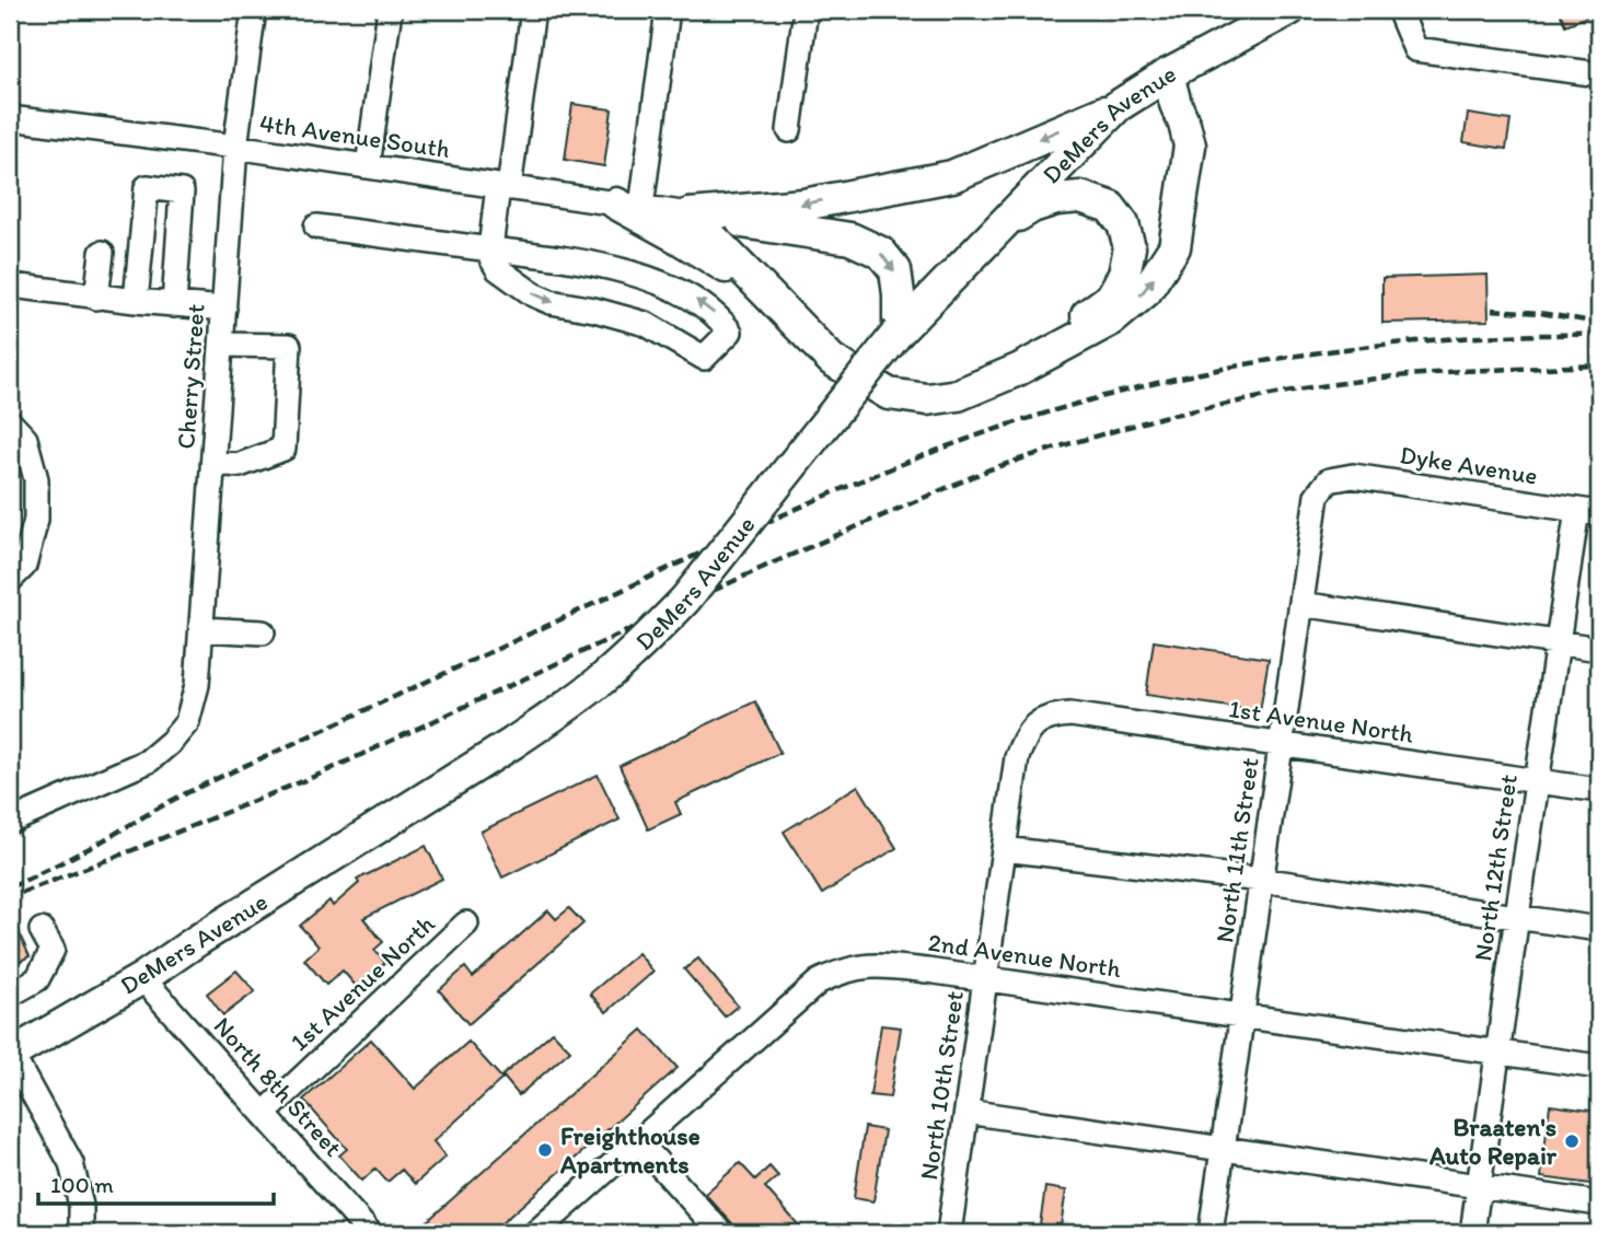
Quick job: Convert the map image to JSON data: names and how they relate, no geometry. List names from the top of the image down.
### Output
{
  "streets": {
    "main road": ["DeMers Avenue"],
    "street": [
      "4th Avenue South",
      "Cherry Street",
      "Dyke Avenue",
      "1st Avenue North",
      "North 11th Street",
      "North 12th Street",
      "2nd Avenue North",
      "North 10th Street",
      "North 8th Street"
    ]
  },
  "crossings": [
    ["DeMers Avenue", "North 8th Street"],
    ["4th Avenue South", "Cherry Street"],
    ["Dyke Avenue", "North 11th Street"],
    ["Dyke Avenue", "North 12th Street"],
    ["1st Avenue North", "North 11th Street"],
    ["1st Avenue North", "North 12th Street"],
    ["1st Avenue North", "North 10th Street"],
    ["1st Avenue North", "North 8th Street"],
    ["North 11th Street", "2nd Avenue North"],
    ["North 12th Street", "2nd Avenue North"],
    ["2nd Avenue North", "North 10th Street"]
  ],
  "places": ["Braaten's Auto Repair", "Freighthouse Apartments"],
  "scale_bar": "100 m"
}
